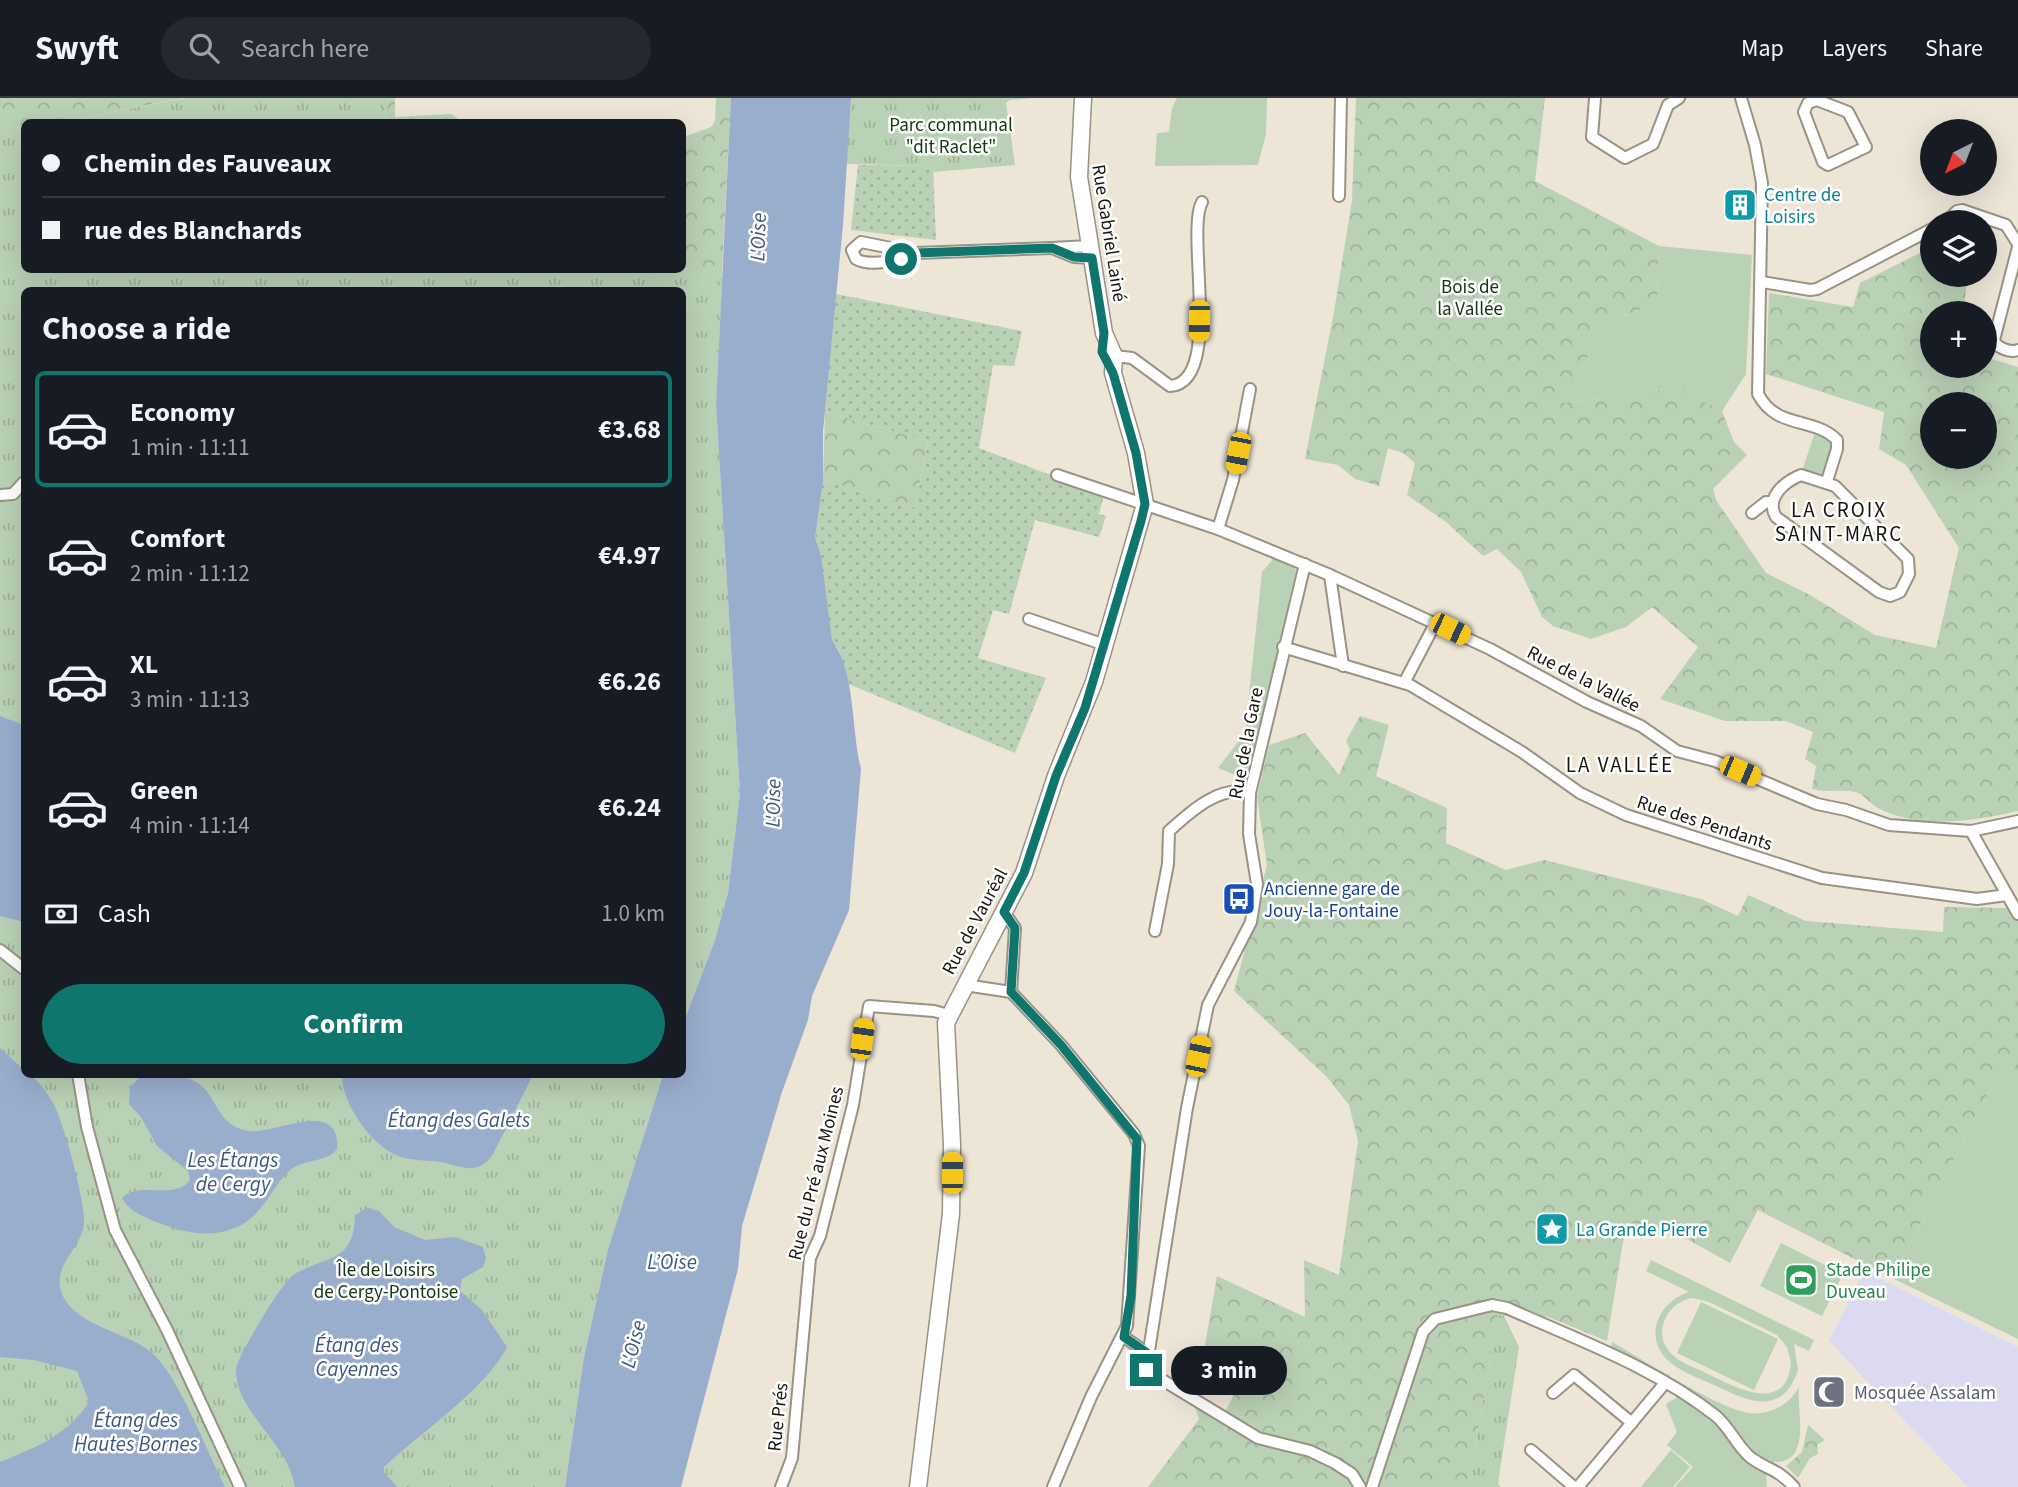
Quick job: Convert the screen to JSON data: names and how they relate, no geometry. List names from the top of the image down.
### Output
{
  "streets": {
    "street": [
      "Rue Gabriel Lainé",
      "Rue de la Vallée",
      "Rue de la Gare",
      "Rue des Pendants",
      "Rue de Vauréal",
      "Rue du Pré aux Moines",
      "Rue Prés"
    ]
  },
  "crossings": [
    ["Rue Gabriel Lainé", "Rue de la Vallée"],
    ["Rue Gabriel Lainé", "Rue de Vauréal"],
    ["Rue de la Vallée", "Rue de la Gare"],
    ["Rue de la Vallée", "Rue de Vauréal"],
    ["Rue de la Gare", "Rue des Pendants"],
    ["Rue de Vauréal", "Rue du Pré aux Moines"],
    ["Rue du Pré aux Moines", "Rue Prés"]
  ],
  "districts": ["LA CROIX SAINT-MARC", "LA VALLÉE"],
  "water": [
    "L'Oise",
    "Étang des Galets",
    "Les Étangs de Cergy",
    "L’Oise",
    "Étang des Cayennes",
    "Étang des Hautes Bornes"
  ],
  "parks": ["Parc communal \"dit Raclet\"", "Bois de la Vallée", "Île de Loisirs de Cergy-Pontoise"],
  "places": {
    "building": ["Centre de Loisirs"],
    "bus stop": ["Ancienne gare de Jouy-la-Fontaine"],
    "place": ["La Grande Pierre"],
    "sports": ["Stade Philipe Duveau"],
    "mosque": ["Mosquée Assalam"]
  },
  "north": "bottom left",
  "page": {
    "header": "Swyft",
    "search": "Search here",
    "nav": ["Map", "Layers", "Share"],
    "map_buttons": ["+", "−"],
    "banner": ["Chemin des Fauveaux", "rue des Blanchards"],
    "heading": "Choose a ride",
    "list": [
      {
        "name": "Economy",
        "note": "1 min · 11:11",
        "value": "€3.68"
      },
      {
        "name": "Comfort",
        "note": "2 min · 11:12",
        "value": "€4.97"
      },
      {
        "name": "XL",
        "note": "3 min · 11:13",
        "value": "€6.26"
      },
      {
        "name": "Green",
        "note": "4 min · 11:14",
        "value": "€6.24"
      }
    ],
    "pay": ["Cash", "1.0 km"],
    "buttons": "Confirm",
    "bubble": "3 min"
  }
}
